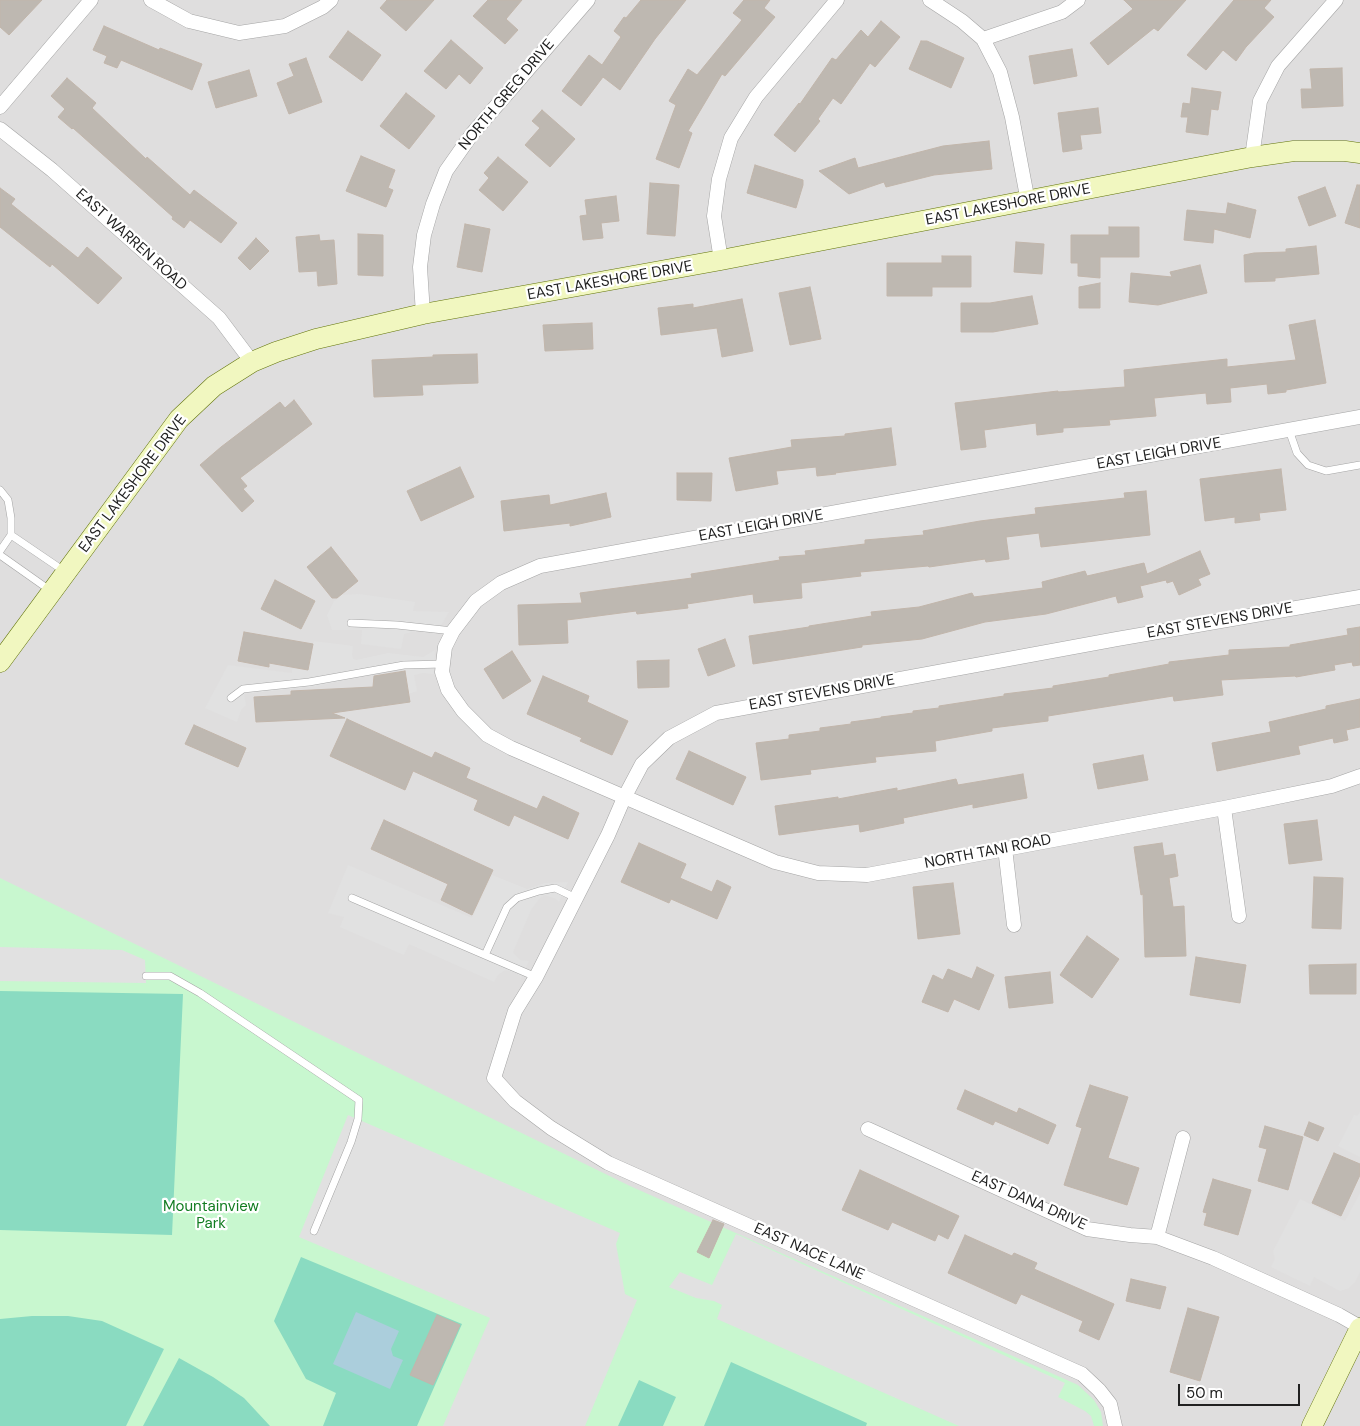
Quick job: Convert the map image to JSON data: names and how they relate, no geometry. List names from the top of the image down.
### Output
{
  "streets": {
    "main road": ["EAST LAKESHORE DRIVE"],
    "street": [
      "NORTH GREG DRIVE",
      "EAST WARREN ROAD",
      "EAST LEIGH DRIVE",
      "EAST STEVENS DRIVE",
      "NORTH TANI ROAD",
      "EAST DANA DRIVE",
      "EAST NACE LANE"
    ]
  },
  "crossings": [
    ["NORTH GREG DRIVE", "EAST LAKESHORE DRIVE"],
    ["EAST LAKESHORE DRIVE", "EAST WARREN ROAD"],
    ["EAST LEIGH DRIVE", "EAST STEVENS DRIVE"],
    ["EAST LEIGH DRIVE", "NORTH TANI ROAD"],
    ["EAST STEVENS DRIVE", "NORTH TANI ROAD"],
    ["EAST STEVENS DRIVE", "EAST NACE LANE"]
  ],
  "parks": ["Mountainview Park"],
  "scale_bar": "50 m"
}
